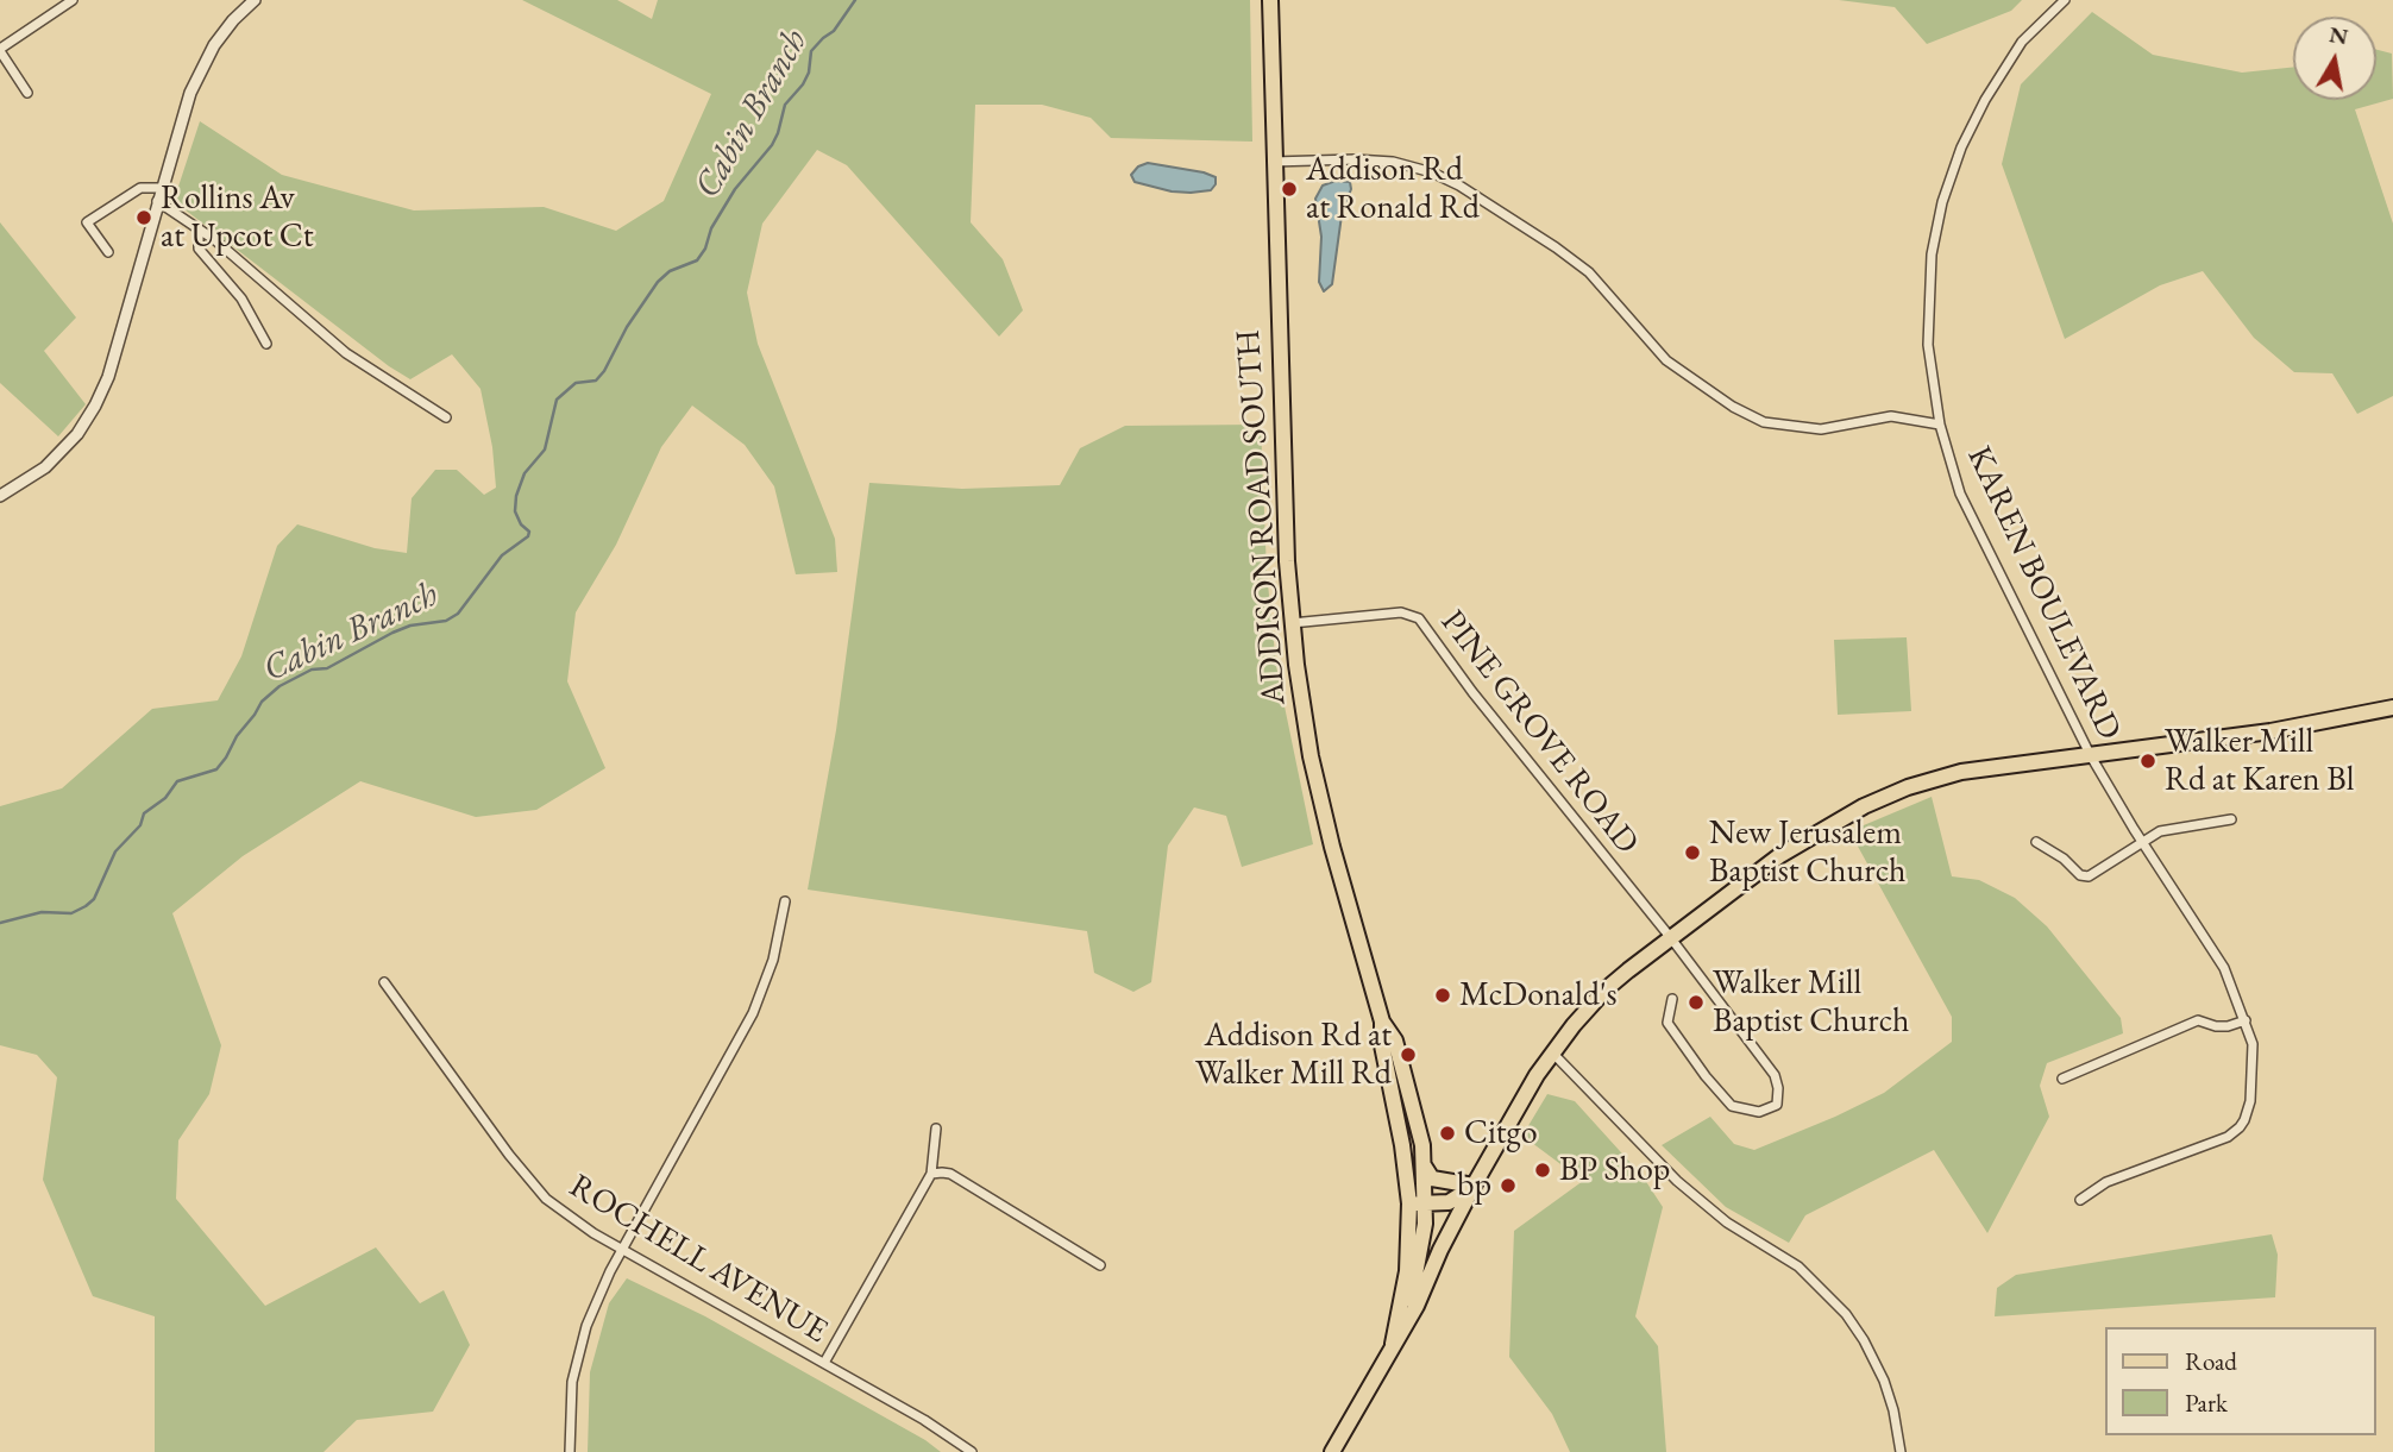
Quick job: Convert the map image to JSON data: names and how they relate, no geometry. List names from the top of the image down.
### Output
{
  "streets": {
    "main road": ["ADDISON ROAD SOUTH"],
    "street": ["KAREN BOULEVARD", "PINE GROVE ROAD", "ROCHELL AVENUE"]
  },
  "crossings": [
    ["ADDISON ROAD SOUTH", "PINE GROVE ROAD"]
  ],
  "water": ["Cabin Branch"],
  "places": [
    "Addison Rd at Ronald Rd",
    "Rollins Av at Upcot Ct",
    "Walker Mill Rd at Karen Bl",
    "New Jerusalem Baptist Church",
    "McDonald's",
    "Walker Mill Baptist Church",
    "Addison Rd at Walker Mill Rd",
    "Citgo",
    "BP Shop",
    "bp"
  ],
  "legend": ["Road", "Park"],
  "north": "top"
}
